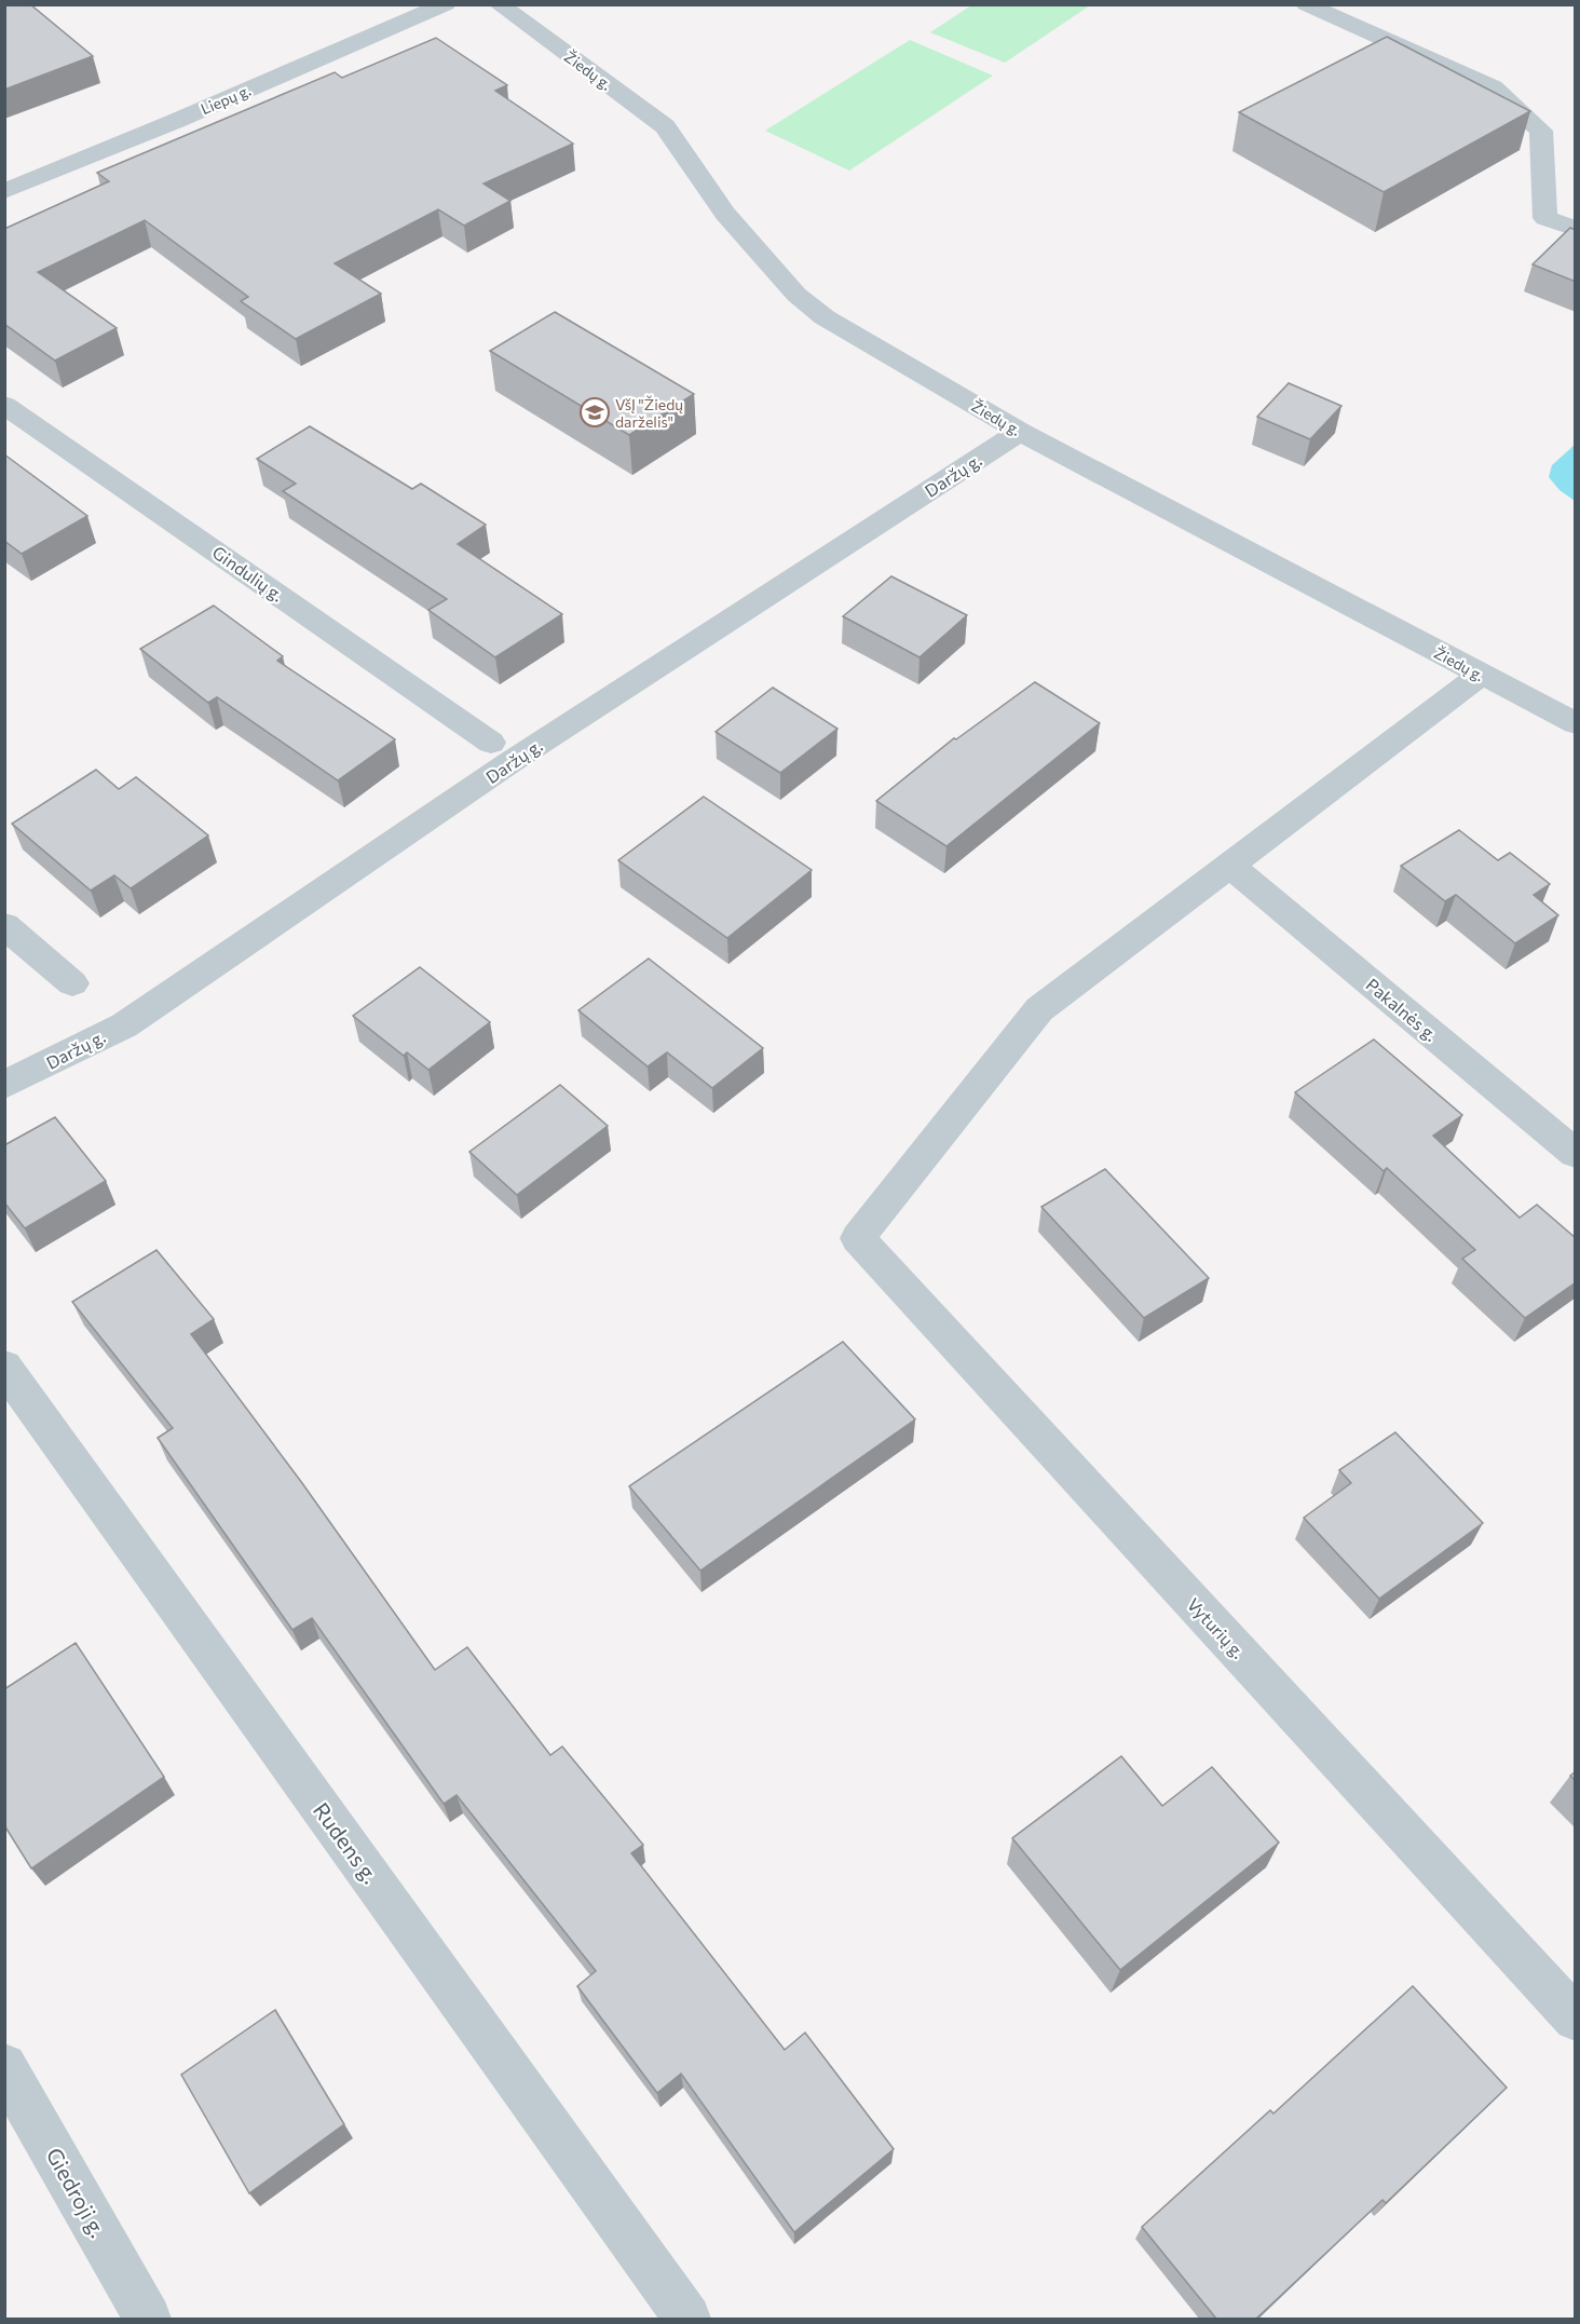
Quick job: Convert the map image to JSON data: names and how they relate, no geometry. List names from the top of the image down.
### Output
{
  "streets": {
    "street": [
      "Žiedų g.",
      "Liepų g.",
      "Daržų g.",
      "Gindulių g.",
      "Pakalnės g.",
      "Vyturių g.",
      "Rudens g.",
      "Giedroji g."
    ]
  },
  "crossings": [
    ["Žiedų g.", "Daržų g."],
    ["Pakalnės g.", "Vyturių g."]
  ],
  "places": {
    "school or university": ["VšĮ \"Žiedų darželis\""]
  }
}
